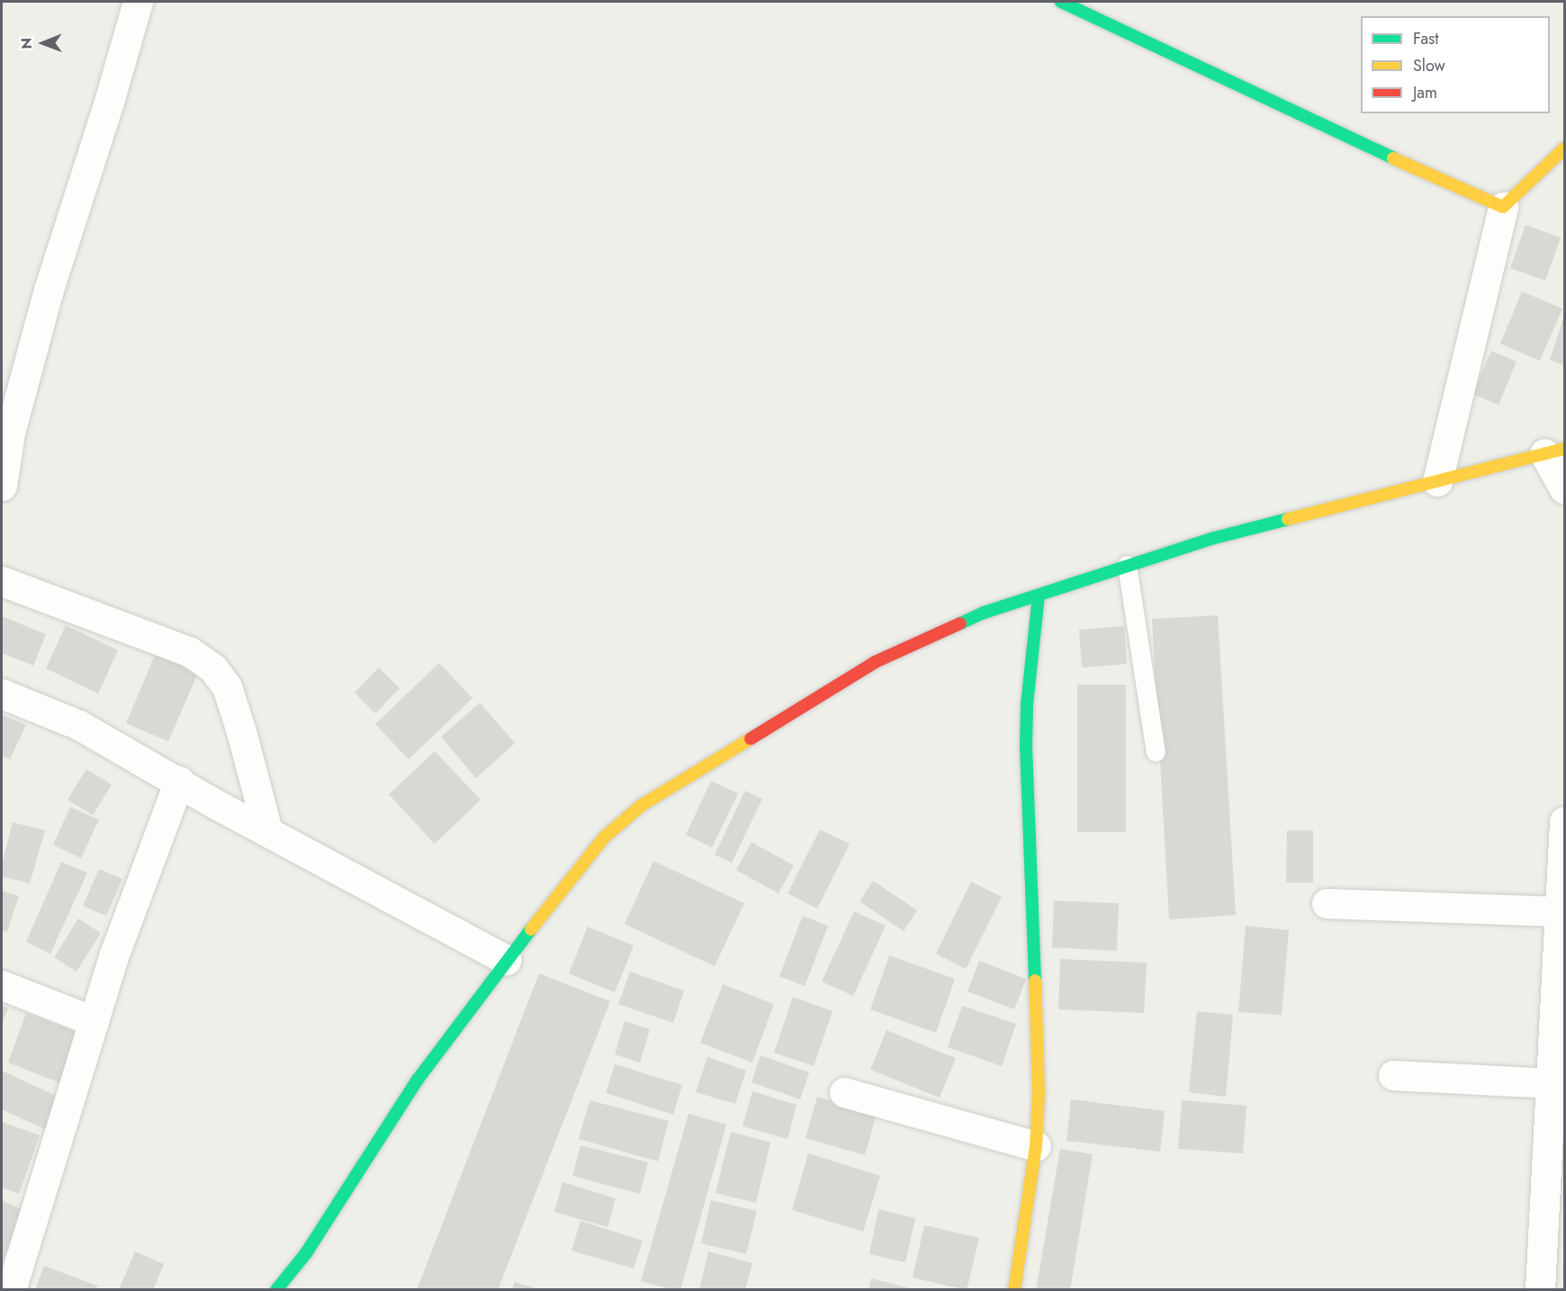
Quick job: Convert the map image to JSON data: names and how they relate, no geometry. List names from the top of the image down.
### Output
{
  "legend": ["Fast", "Slow", "Jam"],
  "north": "left"
}
